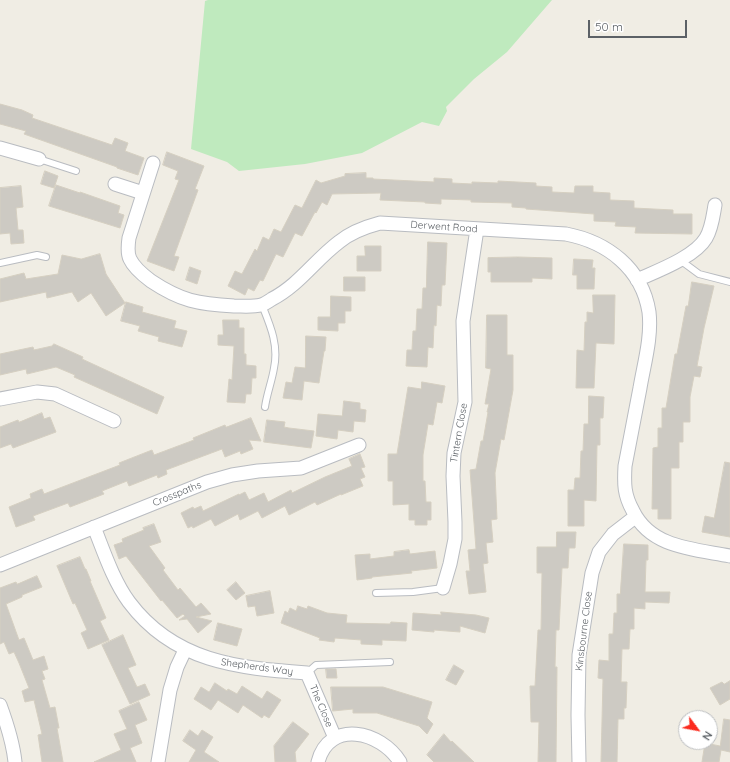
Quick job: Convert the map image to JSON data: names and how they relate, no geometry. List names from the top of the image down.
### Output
{
  "streets": {
    "street": [
      "Derwent Road",
      "Tintern Close",
      "Crosspaths",
      "Kinsbourne Close",
      "Shepherds Way",
      "The Close"
    ]
  },
  "crossings": [
    ["Derwent Road", "Tintern Close"],
    ["Derwent Road", "Kinsbourne Close"],
    ["Crosspaths", "Shepherds Way"],
    ["Shepherds Way", "The Close"]
  ],
  "scale_bar": "50 m",
  "north": "bottom right"
}
